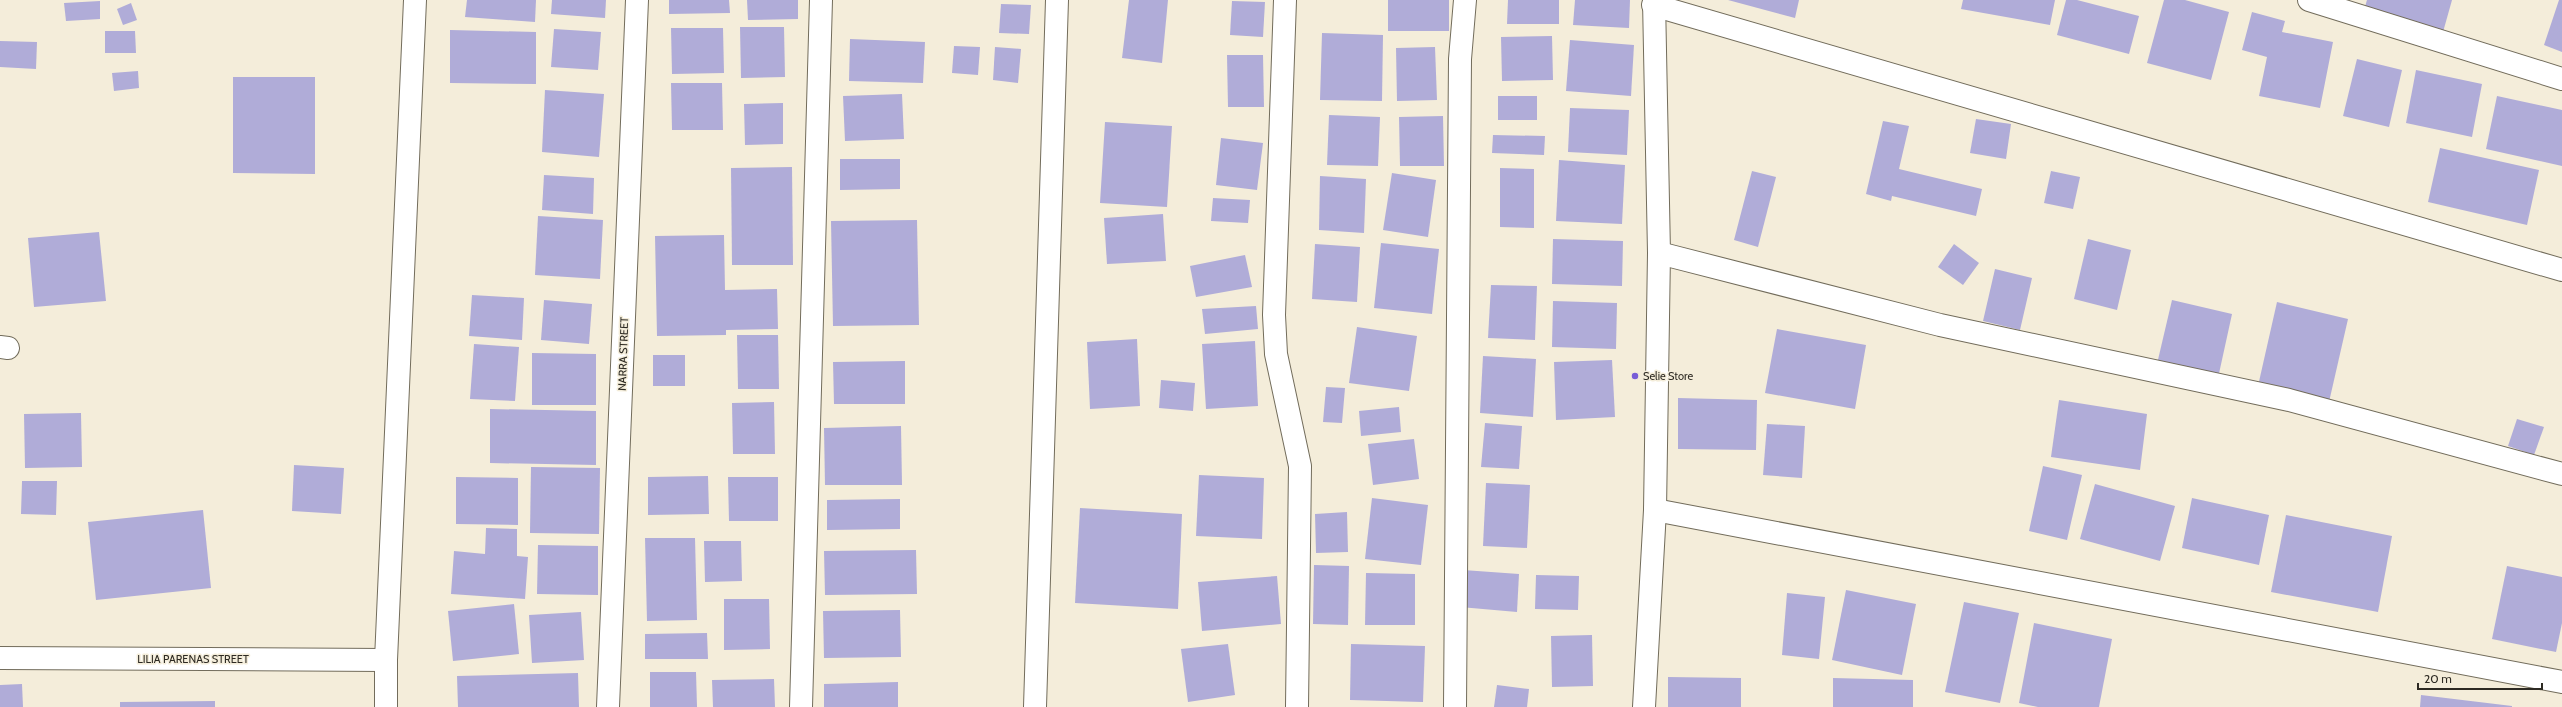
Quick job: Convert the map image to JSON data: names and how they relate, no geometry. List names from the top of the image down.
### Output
{
  "streets": {
    "street": ["NARRA STREET", "LILIA PARENAS STREET"]
  },
  "places": ["Selie Store"],
  "scale_bar": "20 m"
}
